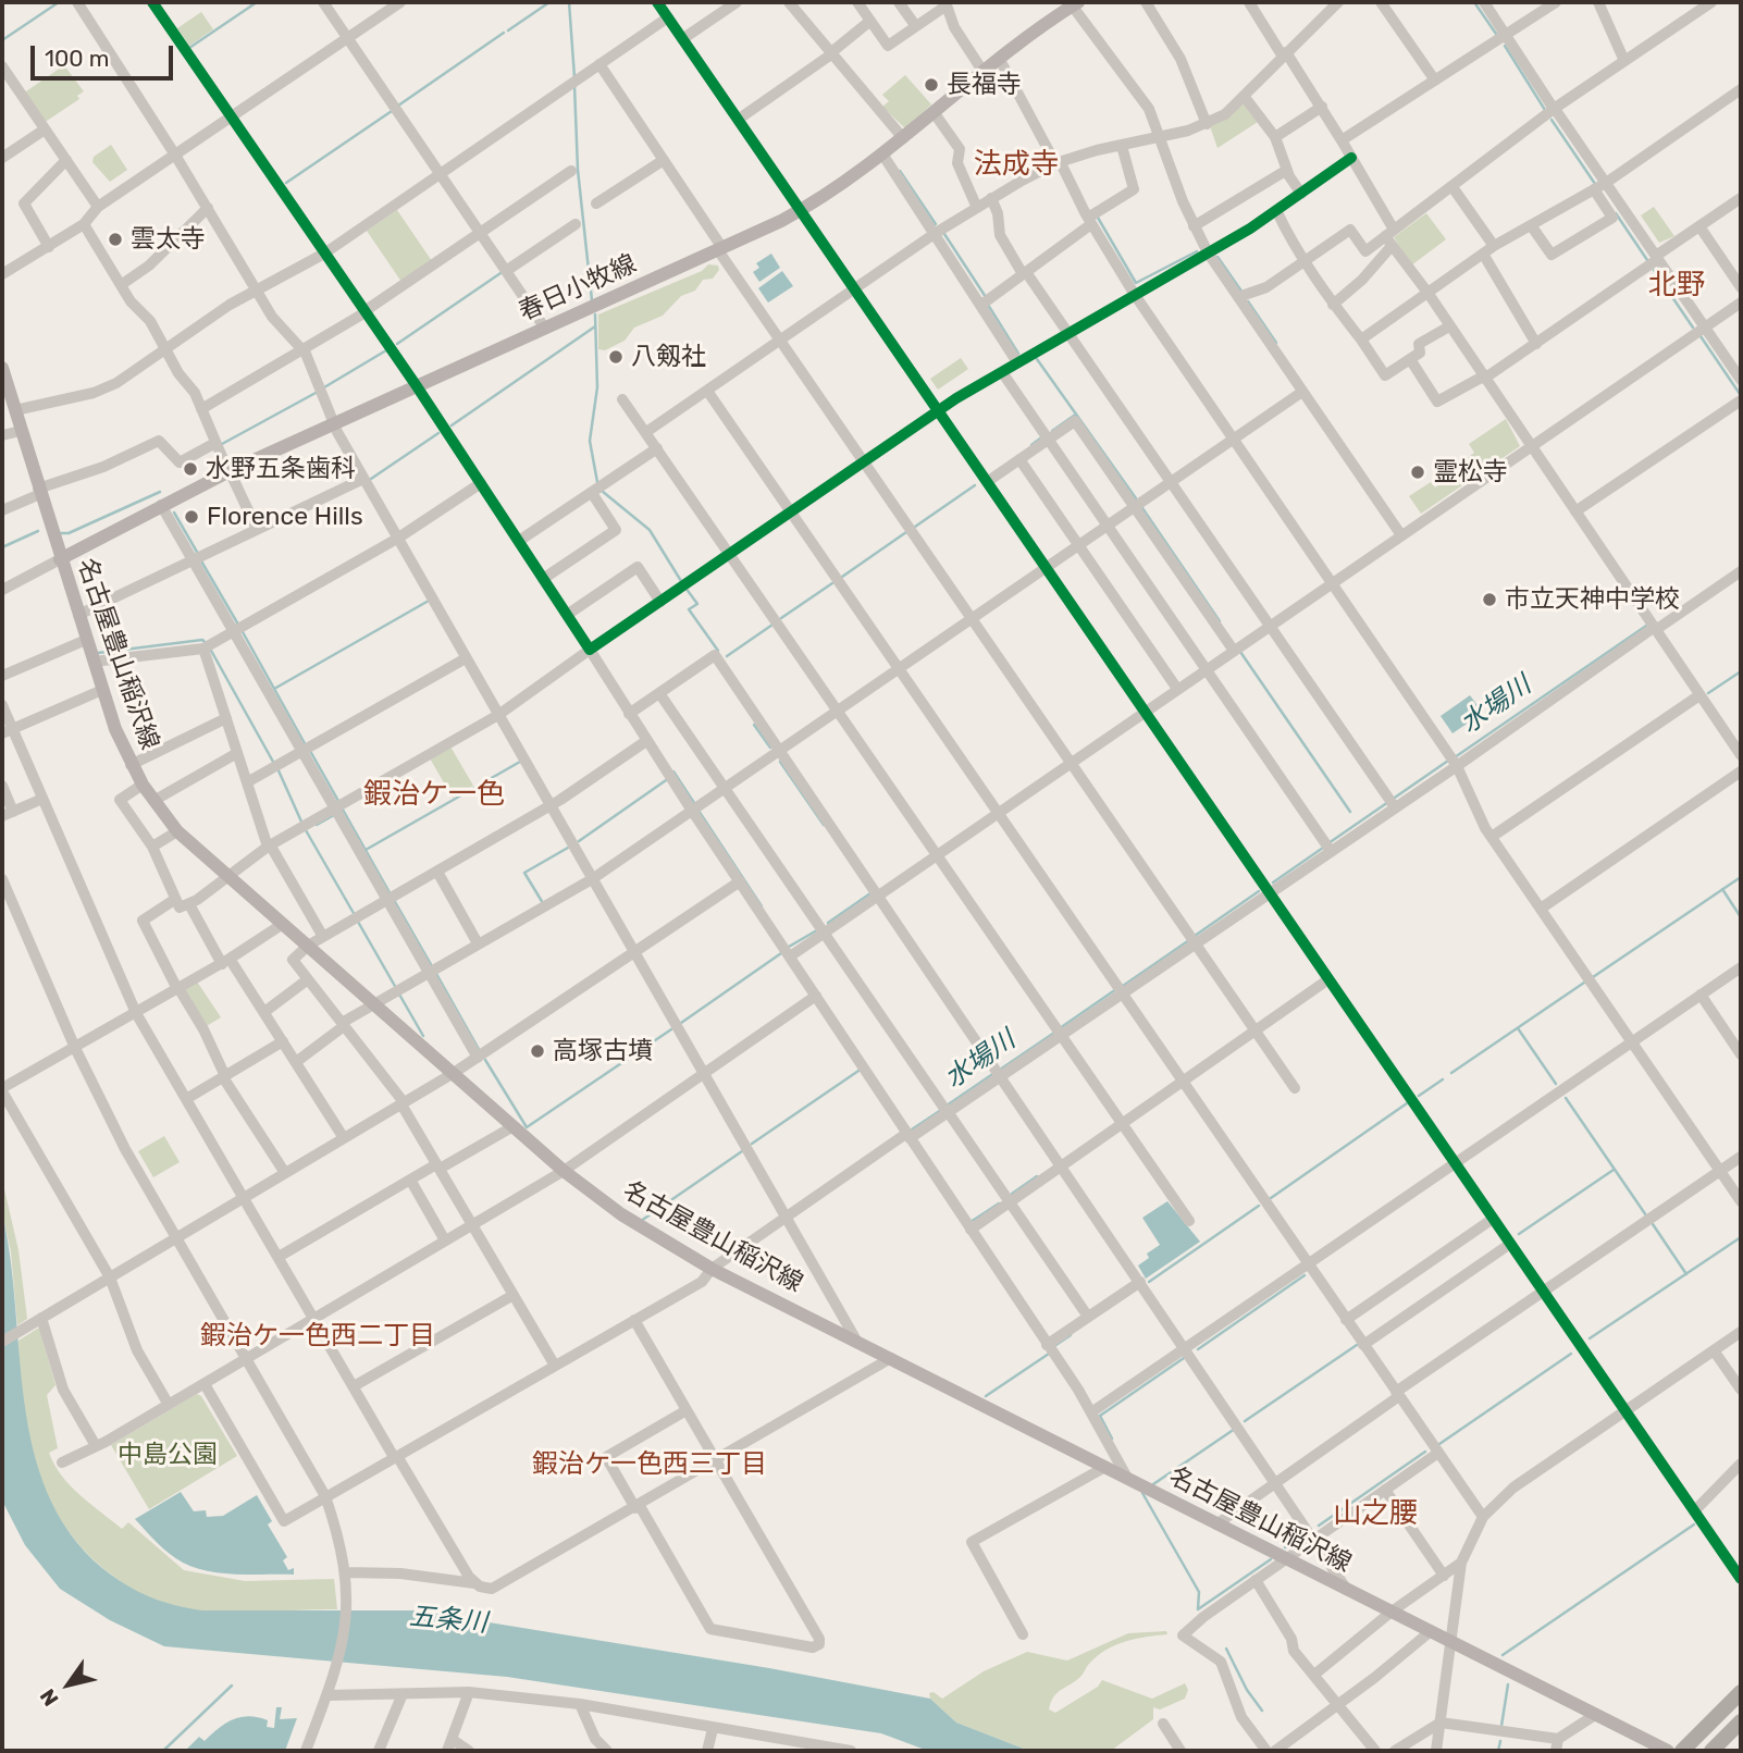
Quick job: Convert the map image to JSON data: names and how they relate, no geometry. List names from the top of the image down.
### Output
{
  "streets": {
    "main road": ["春日小牧線", "名古屋豊山稲沢線"]
  },
  "crossings": [
    ["春日小牧線", "名古屋豊山稲沢線"]
  ],
  "districts": [
    "法成寺",
    "北野",
    "鍜治ケ一色",
    "鍜治ケ一色西二丁目",
    "鍜治ケ一色西三丁目",
    "山之腰"
  ],
  "water": ["水場川", "五条川"],
  "parks": ["中島公園"],
  "places": [
    "長福寺",
    "雲太寺",
    "八剱社",
    "水野五条歯科",
    "霊松寺",
    "Florence Hills",
    "市立天神中学校",
    "高塚古墳"
  ],
  "scale_bar": "100 m",
  "north": "bottom left"
}
